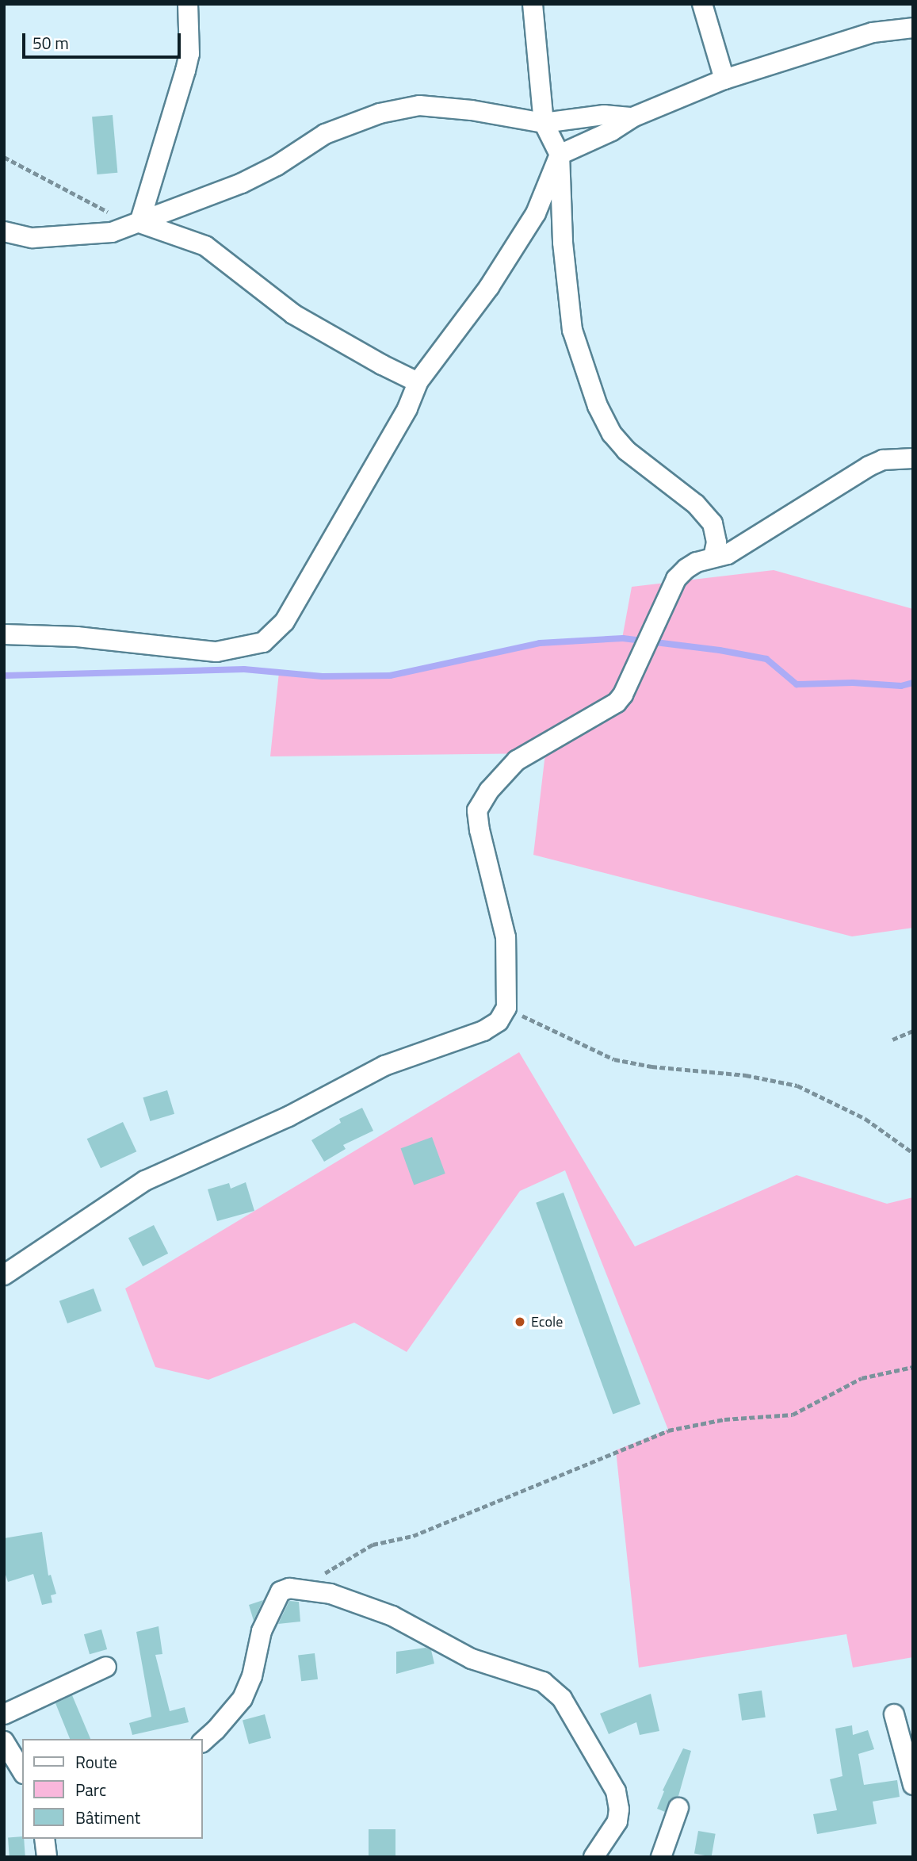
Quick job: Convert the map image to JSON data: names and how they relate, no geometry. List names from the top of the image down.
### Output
{
  "places": ["Ecole"],
  "legend": ["Route", "Parc", "Bâtiment"],
  "scale_bar": "50 m"
}
